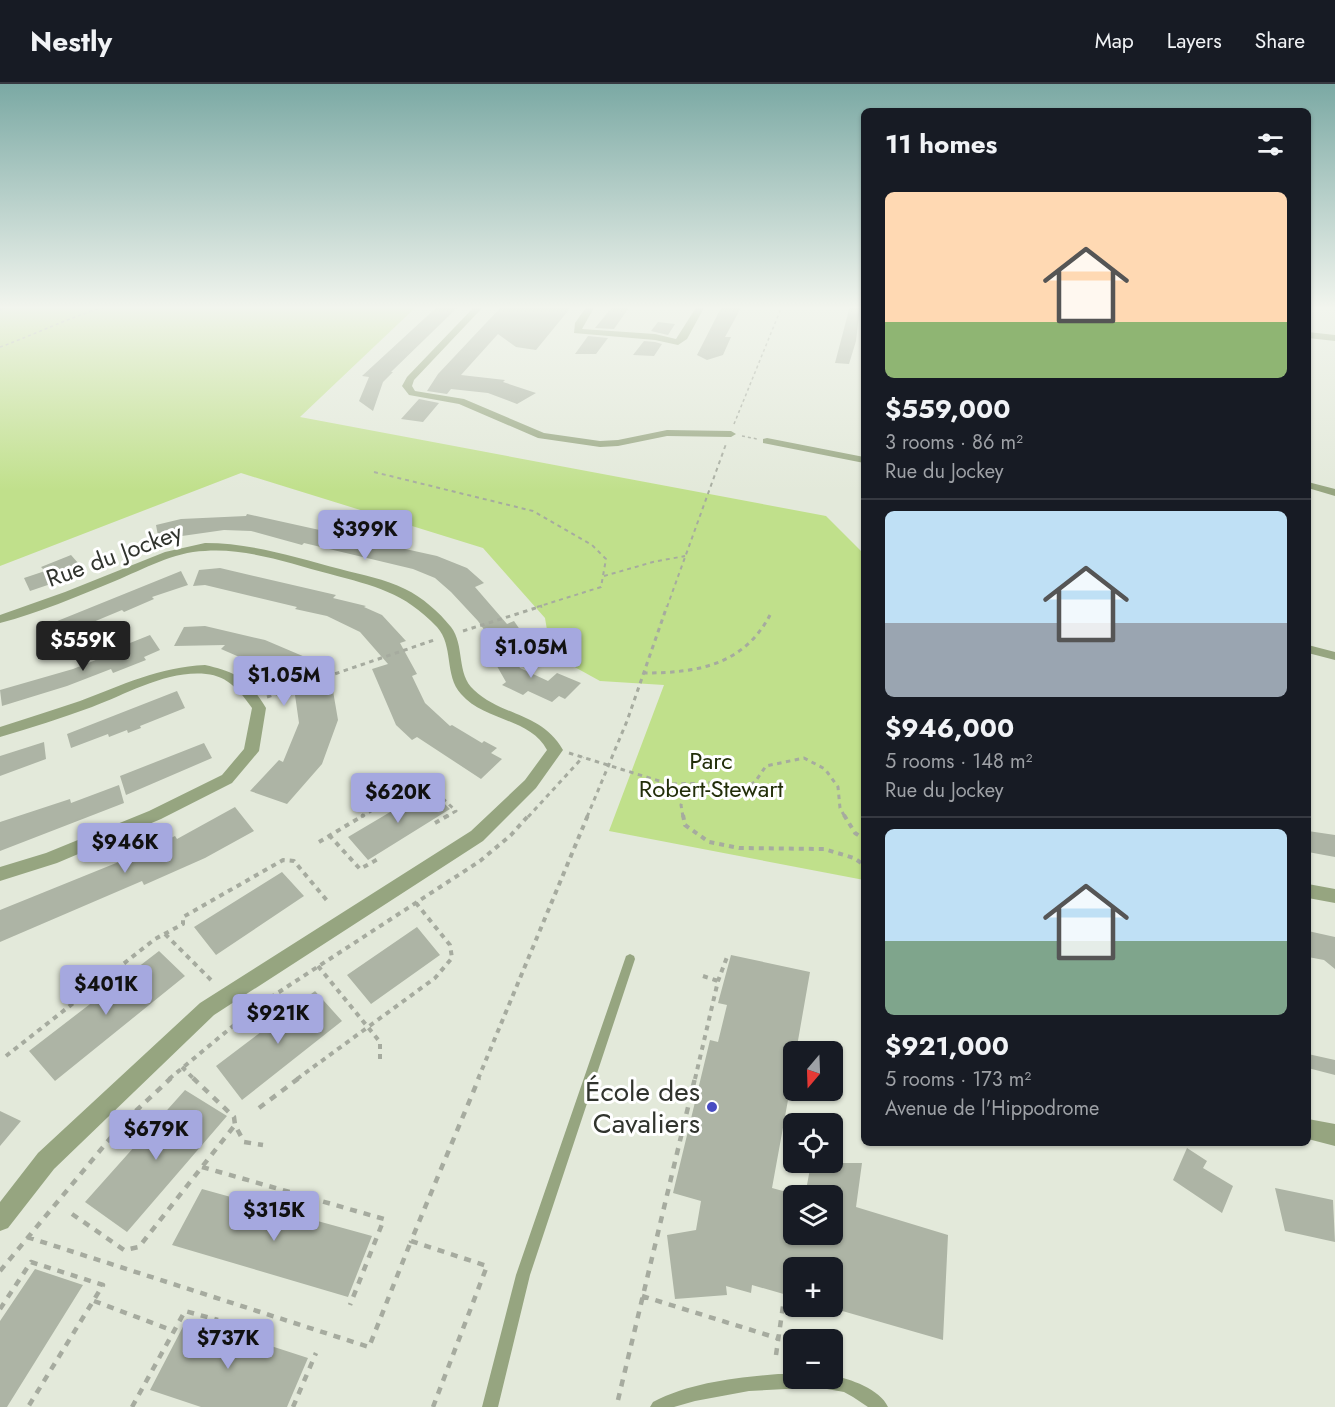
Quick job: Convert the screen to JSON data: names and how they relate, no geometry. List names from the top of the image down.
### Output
{
  "streets": {
    "street": ["Rue du Jockey"]
  },
  "parks": ["Parc Robert-Stewart"],
  "places": ["École des Cavaliers"],
  "north": "bottom",
  "page": {
    "header": "Nestly",
    "nav": ["Map", "Layers", "Share"],
    "heading": "11 homes",
    "list": [
      {
        "name": "$559,000",
        "note": "3 rooms · 86 m² · Rue du Jockey"
      },
      {
        "name": "$946,000",
        "note": "5 rooms · 148 m² · Rue du Jockey"
      },
      {
        "name": "$921,000",
        "note": "5 rooms · 173 m² · Avenue de l'Hippodrome"
      }
    ],
    "price": [
      "$399K",
      "$559K",
      "$1.05M",
      "$1.05M",
      "$620K",
      "$946K",
      "$401K",
      "$921K",
      "$679K",
      "$315K",
      "$737K"
    ],
    "map_buttons": ["+", "−"]
  }
}
